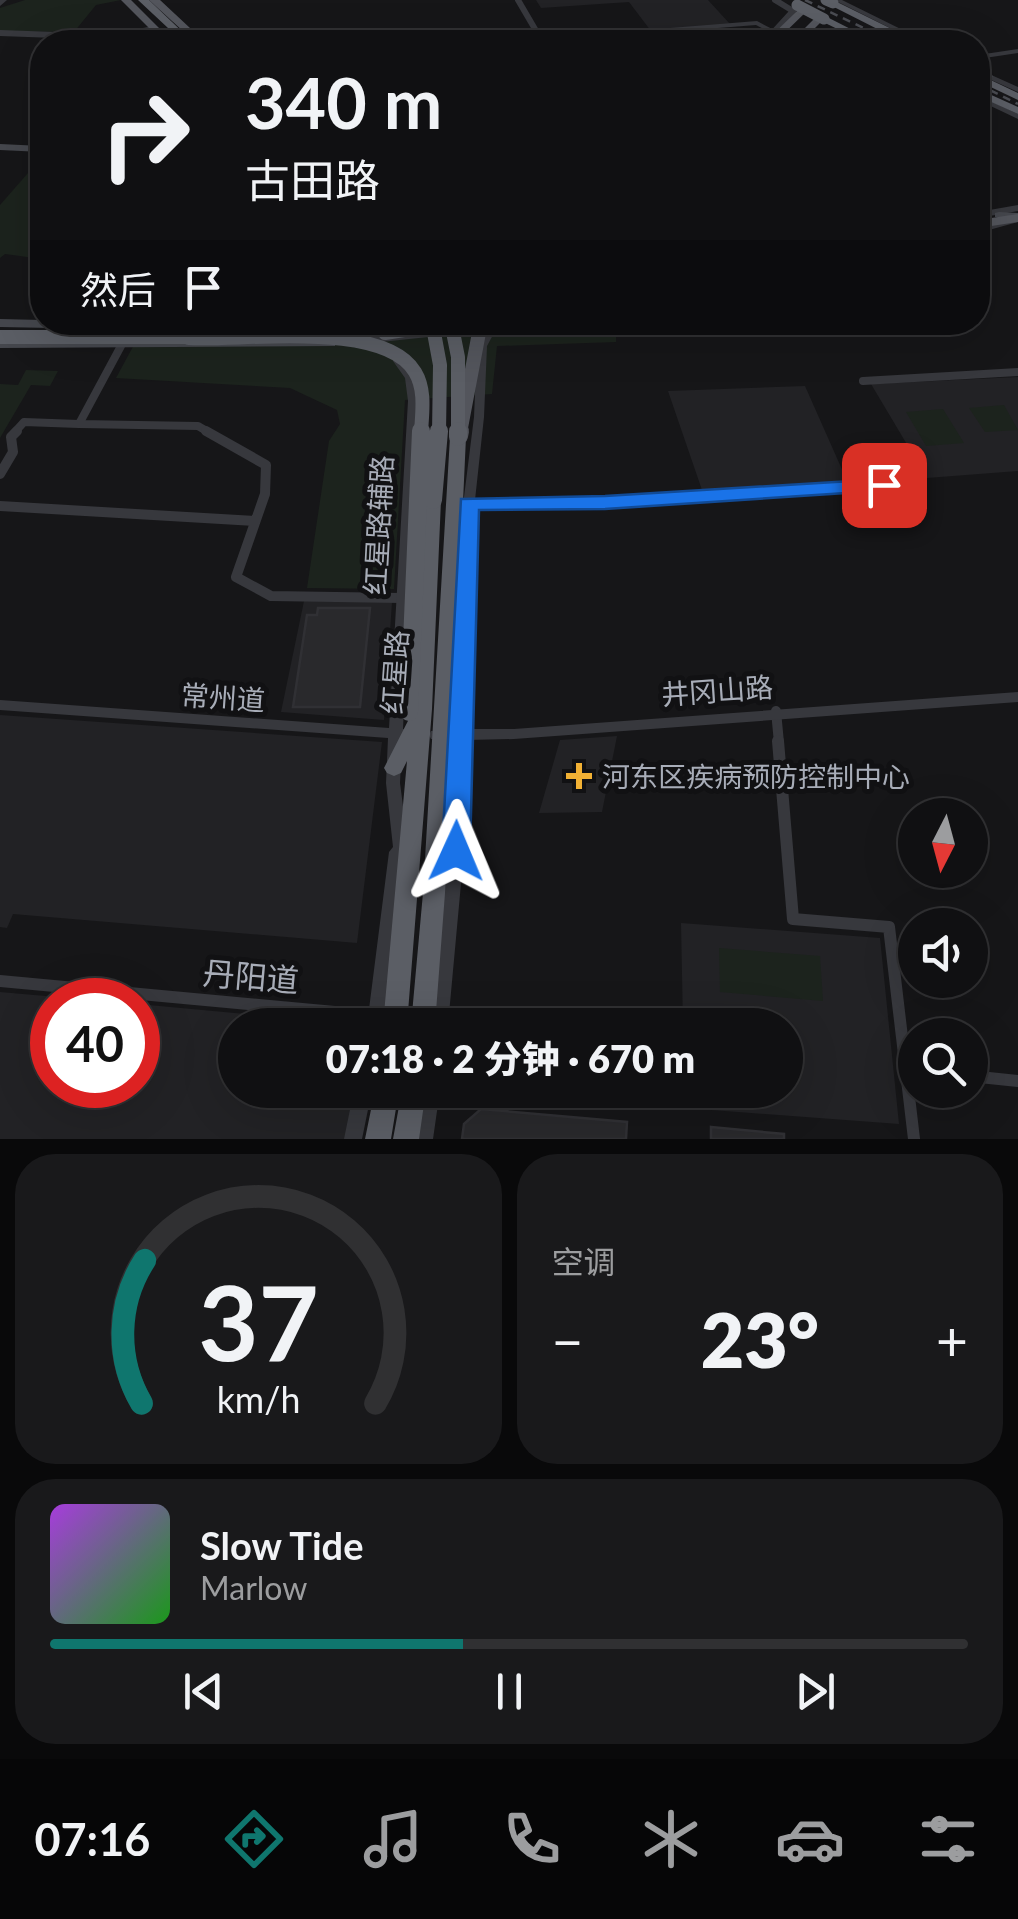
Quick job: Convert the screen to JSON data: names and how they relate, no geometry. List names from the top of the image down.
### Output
{
  "streets": {
    "highway": ["红星路"],
    "street": [
      "红星路辅路",
      "井冈山路",
      "常州道",
      "丹阳道"
    ]
  },
  "crossings": [
    ["红星路辅路", "红星路"],
    ["红星路辅路", "井冈山路"],
    ["红星路辅路", "常州道"],
    ["红星路", "井冈山路"],
    ["红星路", "常州道"],
    ["井冈山路", "常州道"]
  ],
  "places": {
    "health": ["河东区疾病预防控制中心"]
  },
  "north": "bottom",
  "page": {
    "turn": ["340 m", "古田路"],
    "then": "然后",
    "limit": "40",
    "trip": "07:18 · 2 分钟 · 670 m",
    "tile": "空调",
    "heat": ["−", "23°", "+"],
    "song": ["Slow Tide", "Marlow"],
    "tabs": "07:16",
    "gauge": ["37", "km/h"]
  }
}
